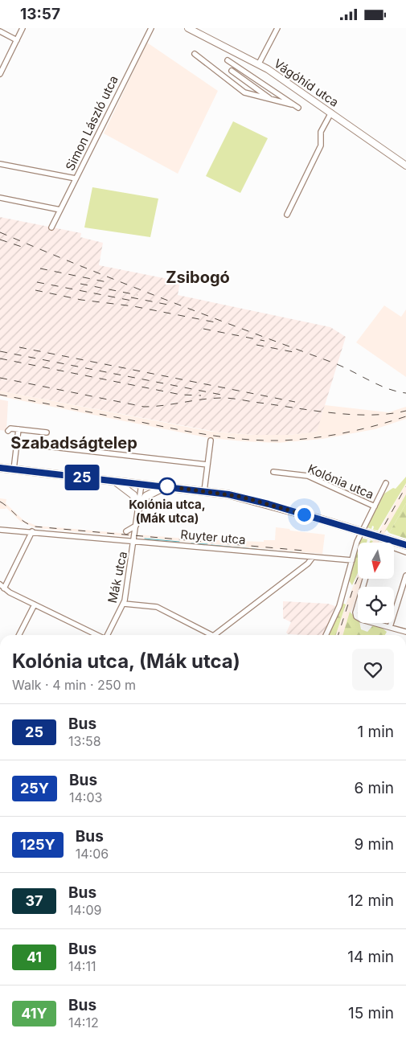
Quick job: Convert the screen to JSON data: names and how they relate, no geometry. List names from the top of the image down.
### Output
{
  "streets": {
    "main road": ["Vágóhíd utca"],
    "street": [
      "Simon László utca",
      "Kolónia utca",
      "Ruyter utca",
      "Mák utca"
    ]
  },
  "crossings": [
    ["Ruyter utca", "Mák utca"]
  ],
  "districts": ["Zsibogó", "Szabadságtelep"],
  "places": ["Kolónia utca, (Mák utca)"],
  "lines": ["bus line 25"],
  "north": "bottom",
  "page": {
    "status": "13:57",
    "on_map": "25",
    "heading": ["Kolónia utca, (Mák utca)", "Walk · 4 min · 250 m"],
    "list": [
      {
        "mark": "25",
        "name": "Bus",
        "note": "13:58",
        "value": "1 min"
      },
      {
        "mark": "25Y",
        "name": "Bus",
        "note": "14:03",
        "value": "6 min"
      },
      {
        "mark": "125Y",
        "name": "Bus",
        "note": "14:06",
        "value": "9 min"
      },
      {
        "mark": "37",
        "name": "Bus",
        "note": "14:09",
        "value": "12 min"
      },
      {
        "mark": "41",
        "name": "Bus",
        "note": "14:11",
        "value": "14 min"
      },
      {
        "mark": "41Y",
        "name": "Bus",
        "note": "14:12",
        "value": "15 min"
      }
    ]
  }
}
